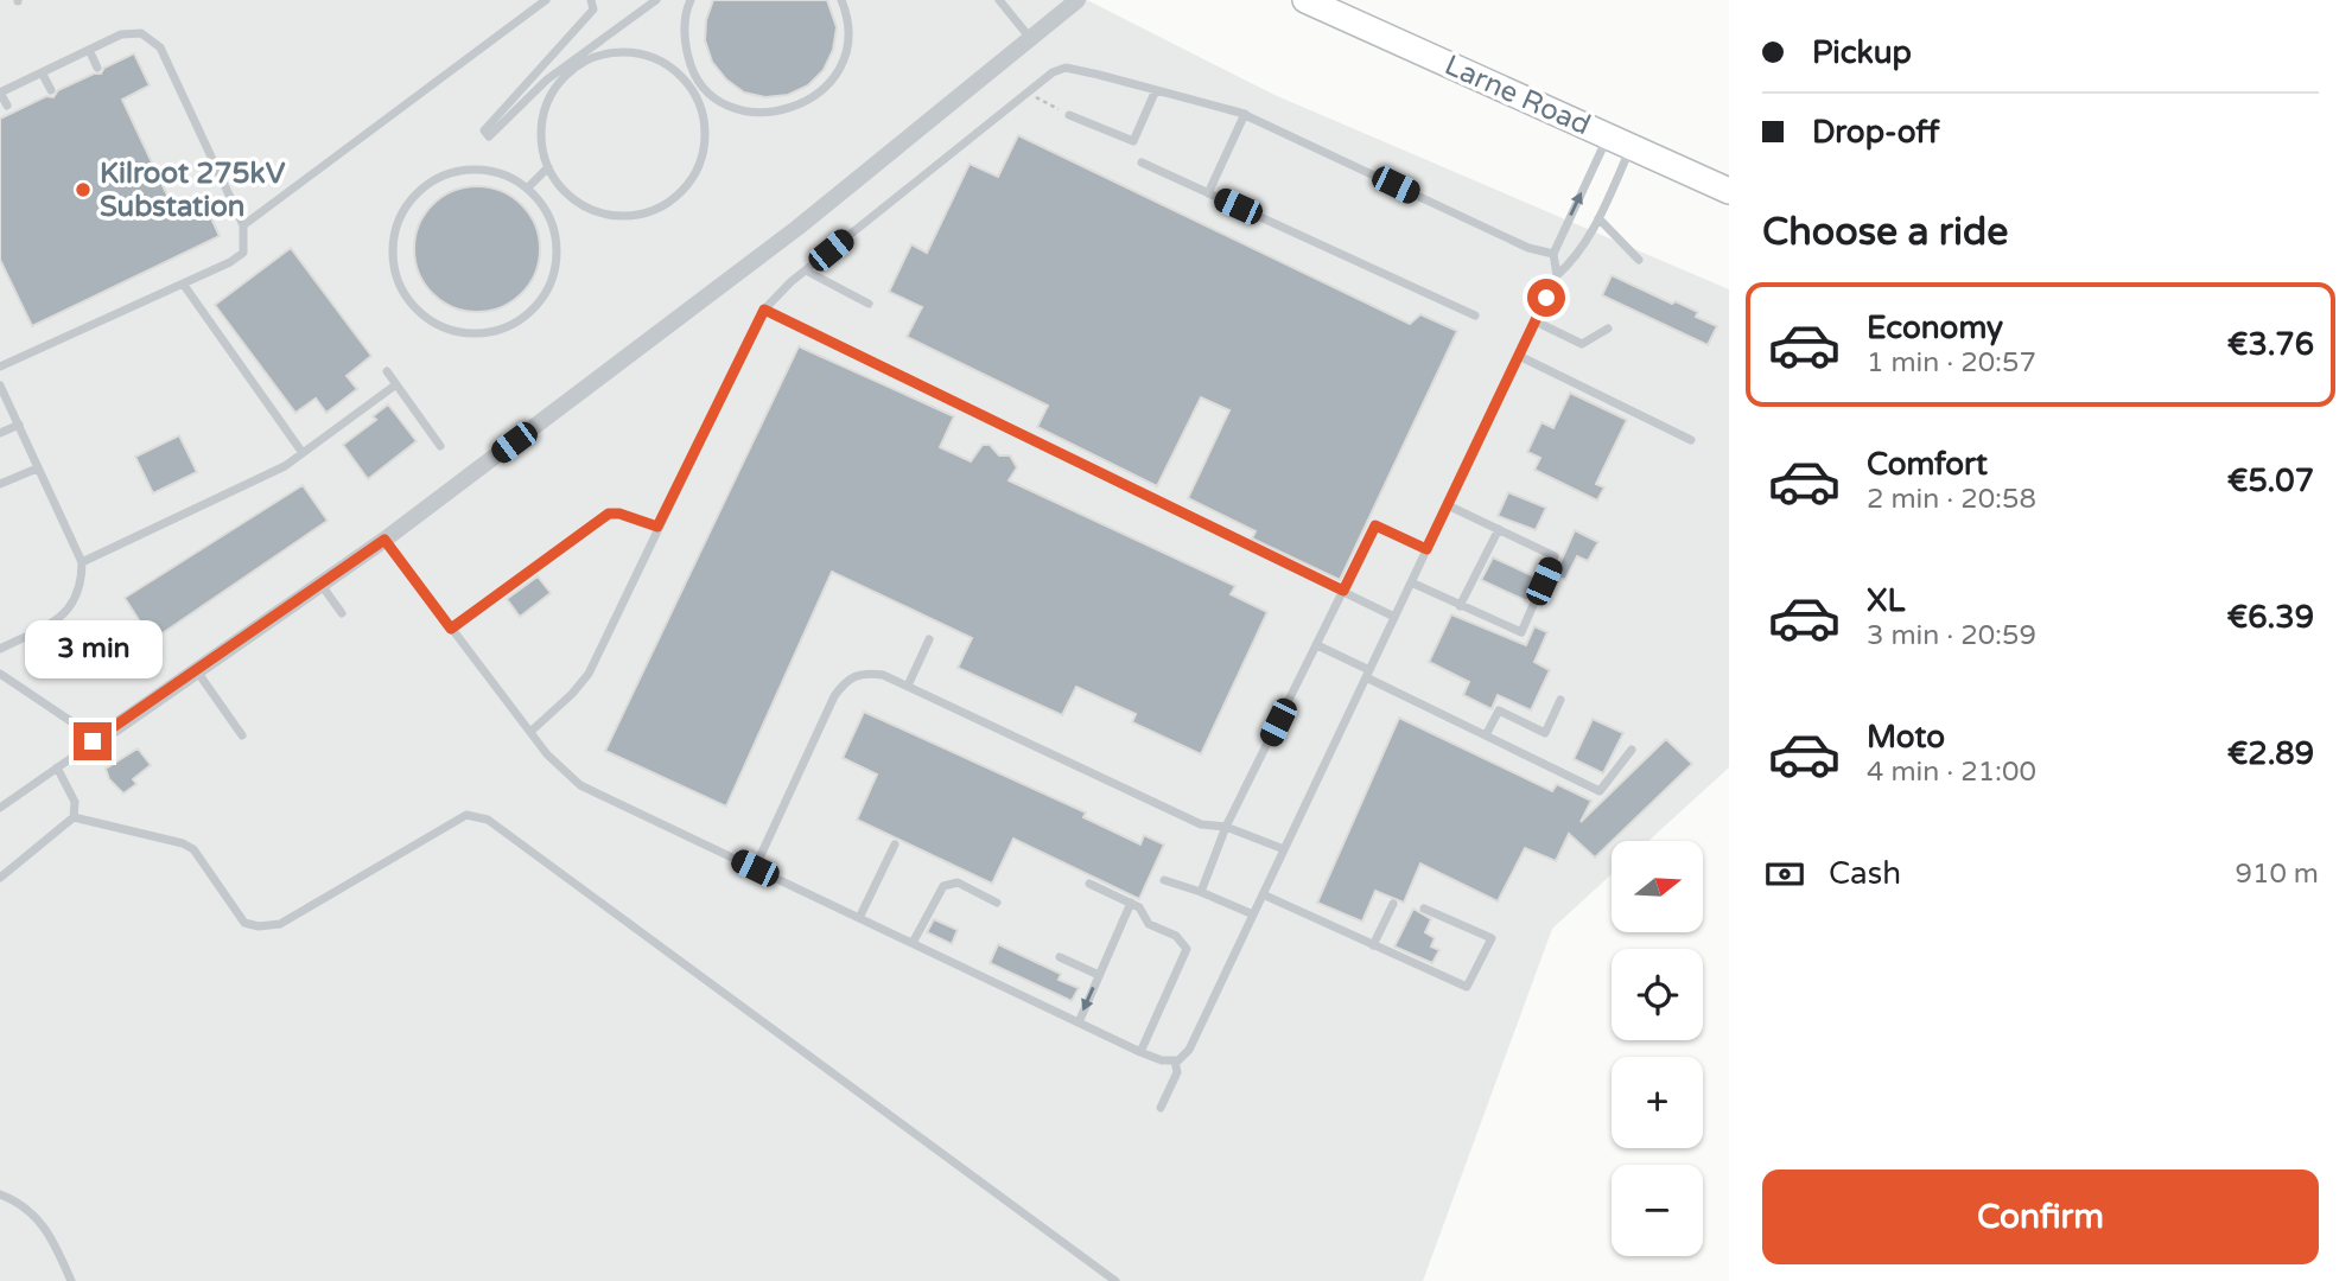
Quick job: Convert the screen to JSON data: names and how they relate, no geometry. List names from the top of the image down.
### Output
{
  "streets": {
    "main road": ["Larne Road"]
  },
  "places": ["Kilroot 275kV Substation"],
  "north": "right",
  "page": {
    "banner": ["Pickup", "Drop-off"],
    "heading": "Choose a ride",
    "list": [
      {
        "name": "Economy",
        "note": "1 min · 20:57",
        "value": "€3.76"
      },
      {
        "name": "Comfort",
        "note": "2 min · 20:58",
        "value": "€5.07"
      },
      {
        "name": "XL",
        "note": "3 min · 20:59",
        "value": "€6.39"
      },
      {
        "name": "Moto",
        "note": "4 min · 21:00",
        "value": "€2.89"
      }
    ],
    "bubble": "3 min",
    "pay": ["Cash", "910 m"],
    "map_buttons": ["+", "−"],
    "buttons": "Confirm"
  }
}
